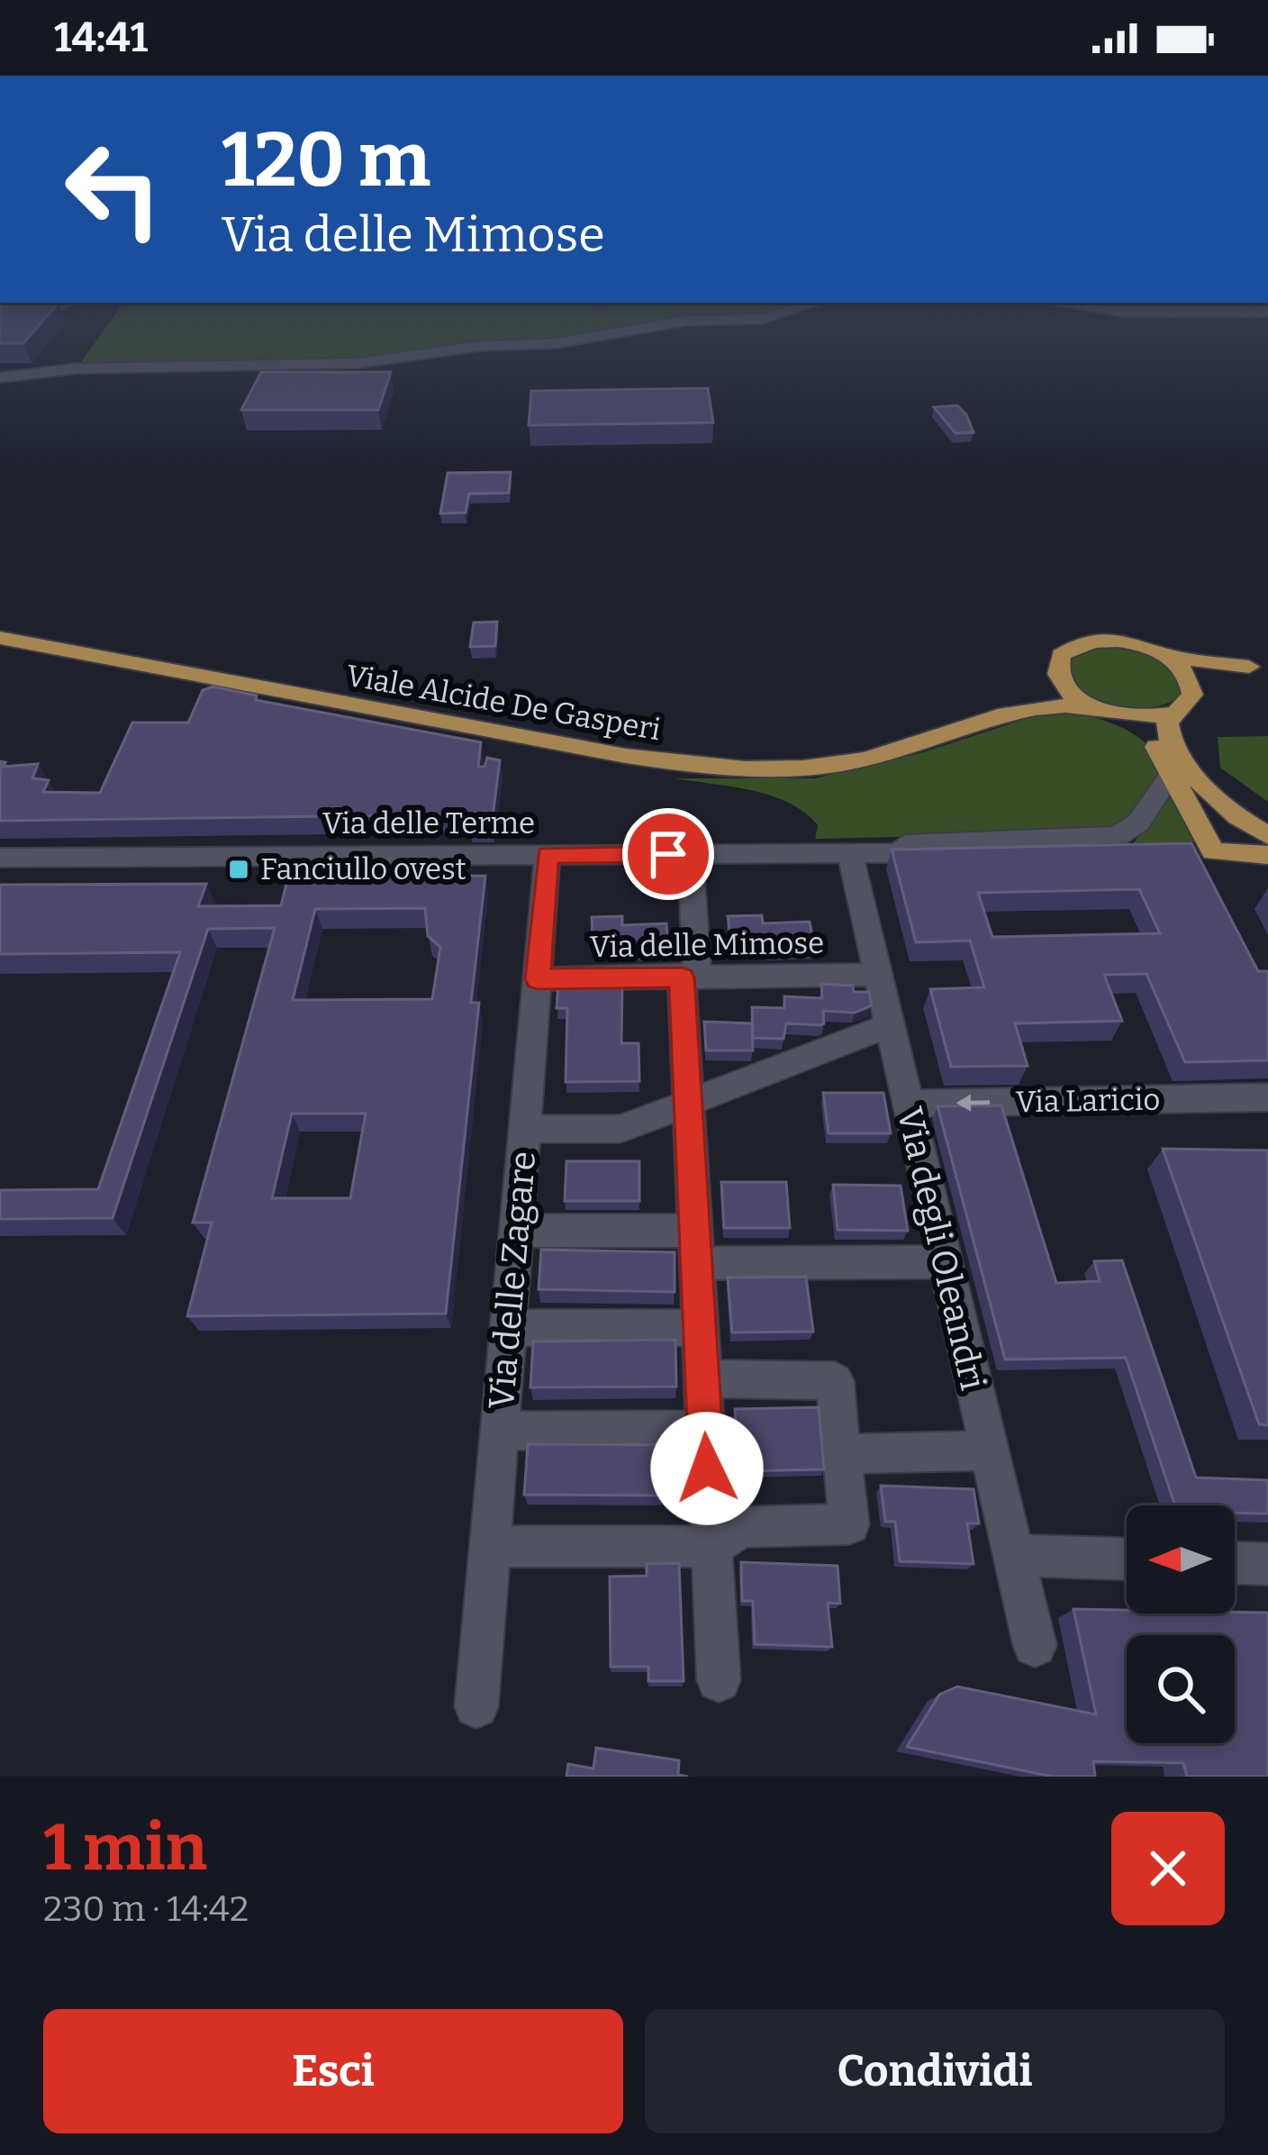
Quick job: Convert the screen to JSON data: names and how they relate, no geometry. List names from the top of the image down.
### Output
{
  "streets": {
    "main road": ["Viale Alcide De Gasperi"],
    "street": [
      "Via delle Terme",
      "Via delle Mimose",
      "Via Laricio",
      "Via degli Oleandri",
      "Via delle Zagare"
    ]
  },
  "crossings": [
    ["Via delle Terme", "Via degli Oleandri"],
    ["Via delle Terme", "Via delle Zagare"],
    ["Via delle Mimose", "Via degli Oleandri"],
    ["Via delle Mimose", "Via delle Zagare"],
    ["Via Laricio", "Via degli Oleandri"]
  ],
  "one_way": ["Via Laricio"],
  "places": {
    "transit": ["Fanciullo ovest"]
  },
  "north": "left",
  "page": {
    "status": "14:41",
    "turn": ["120 m", "Via delle Mimose"],
    "heading": ["1 min", "230 m · 14:42"],
    "buttons": ["Esci", "Condividi"]
  }
}
